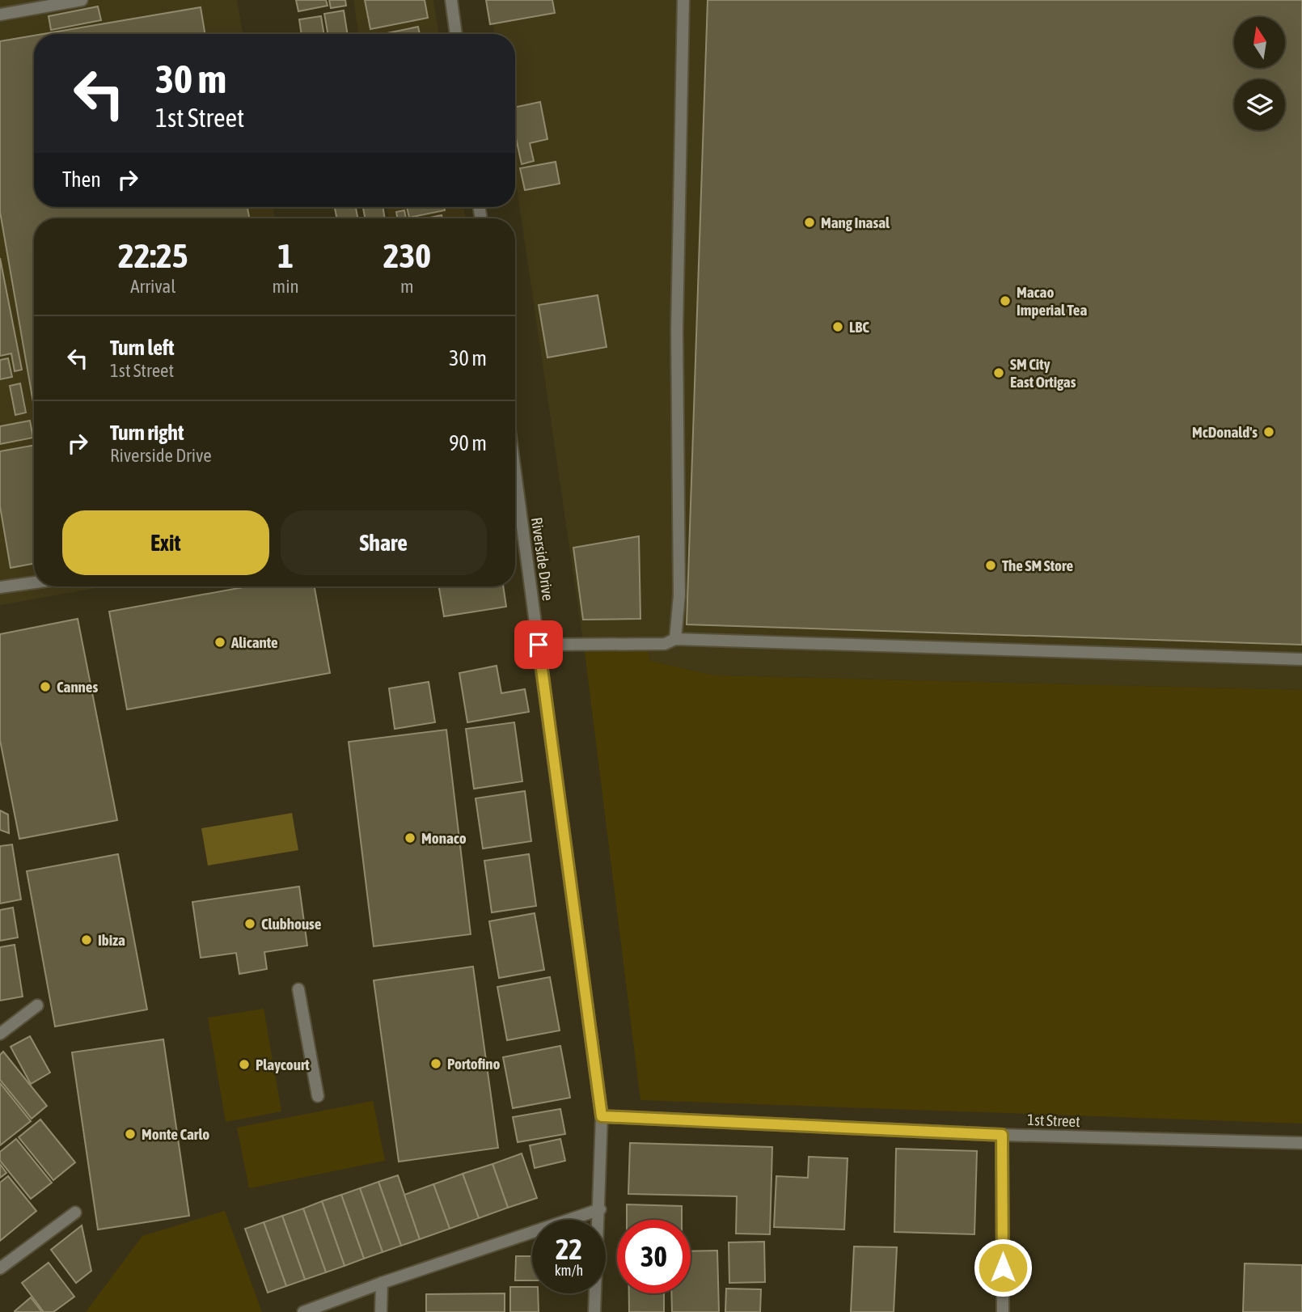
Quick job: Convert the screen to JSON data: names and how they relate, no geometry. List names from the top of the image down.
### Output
{
  "streets": {
    "street": ["Riverside Drive", "1st Street"]
  },
  "crossings": [
    ["Riverside Drive", "1st Street"]
  ],
  "places": [
    "Mang Inasal",
    "Macao Imperial Tea",
    "LBC",
    "SM City East Ortigas",
    "McDonald's",
    "The SM Store",
    "Alicante",
    "Cannes",
    "Monaco",
    "Clubhouse",
    "Ibiza",
    "Portofino",
    "Playcourt",
    "Monte Carlo"
  ],
  "north": "top",
  "page": {
    "turn": ["30 m", "1st Street"],
    "then": "Then",
    "eta": [
      "22:25",
      "Arrival",
      "1",
      "min",
      "230",
      "m"
    ],
    "list": [
      {
        "name": "Turn left",
        "note": "1st Street",
        "value": "30 m"
      },
      {
        "name": "Turn right",
        "note": "Riverside Drive",
        "value": "90 m"
      }
    ],
    "buttons": ["Exit", "Share"],
    "speed": "22 km/h",
    "limit": "30"
  }
}
